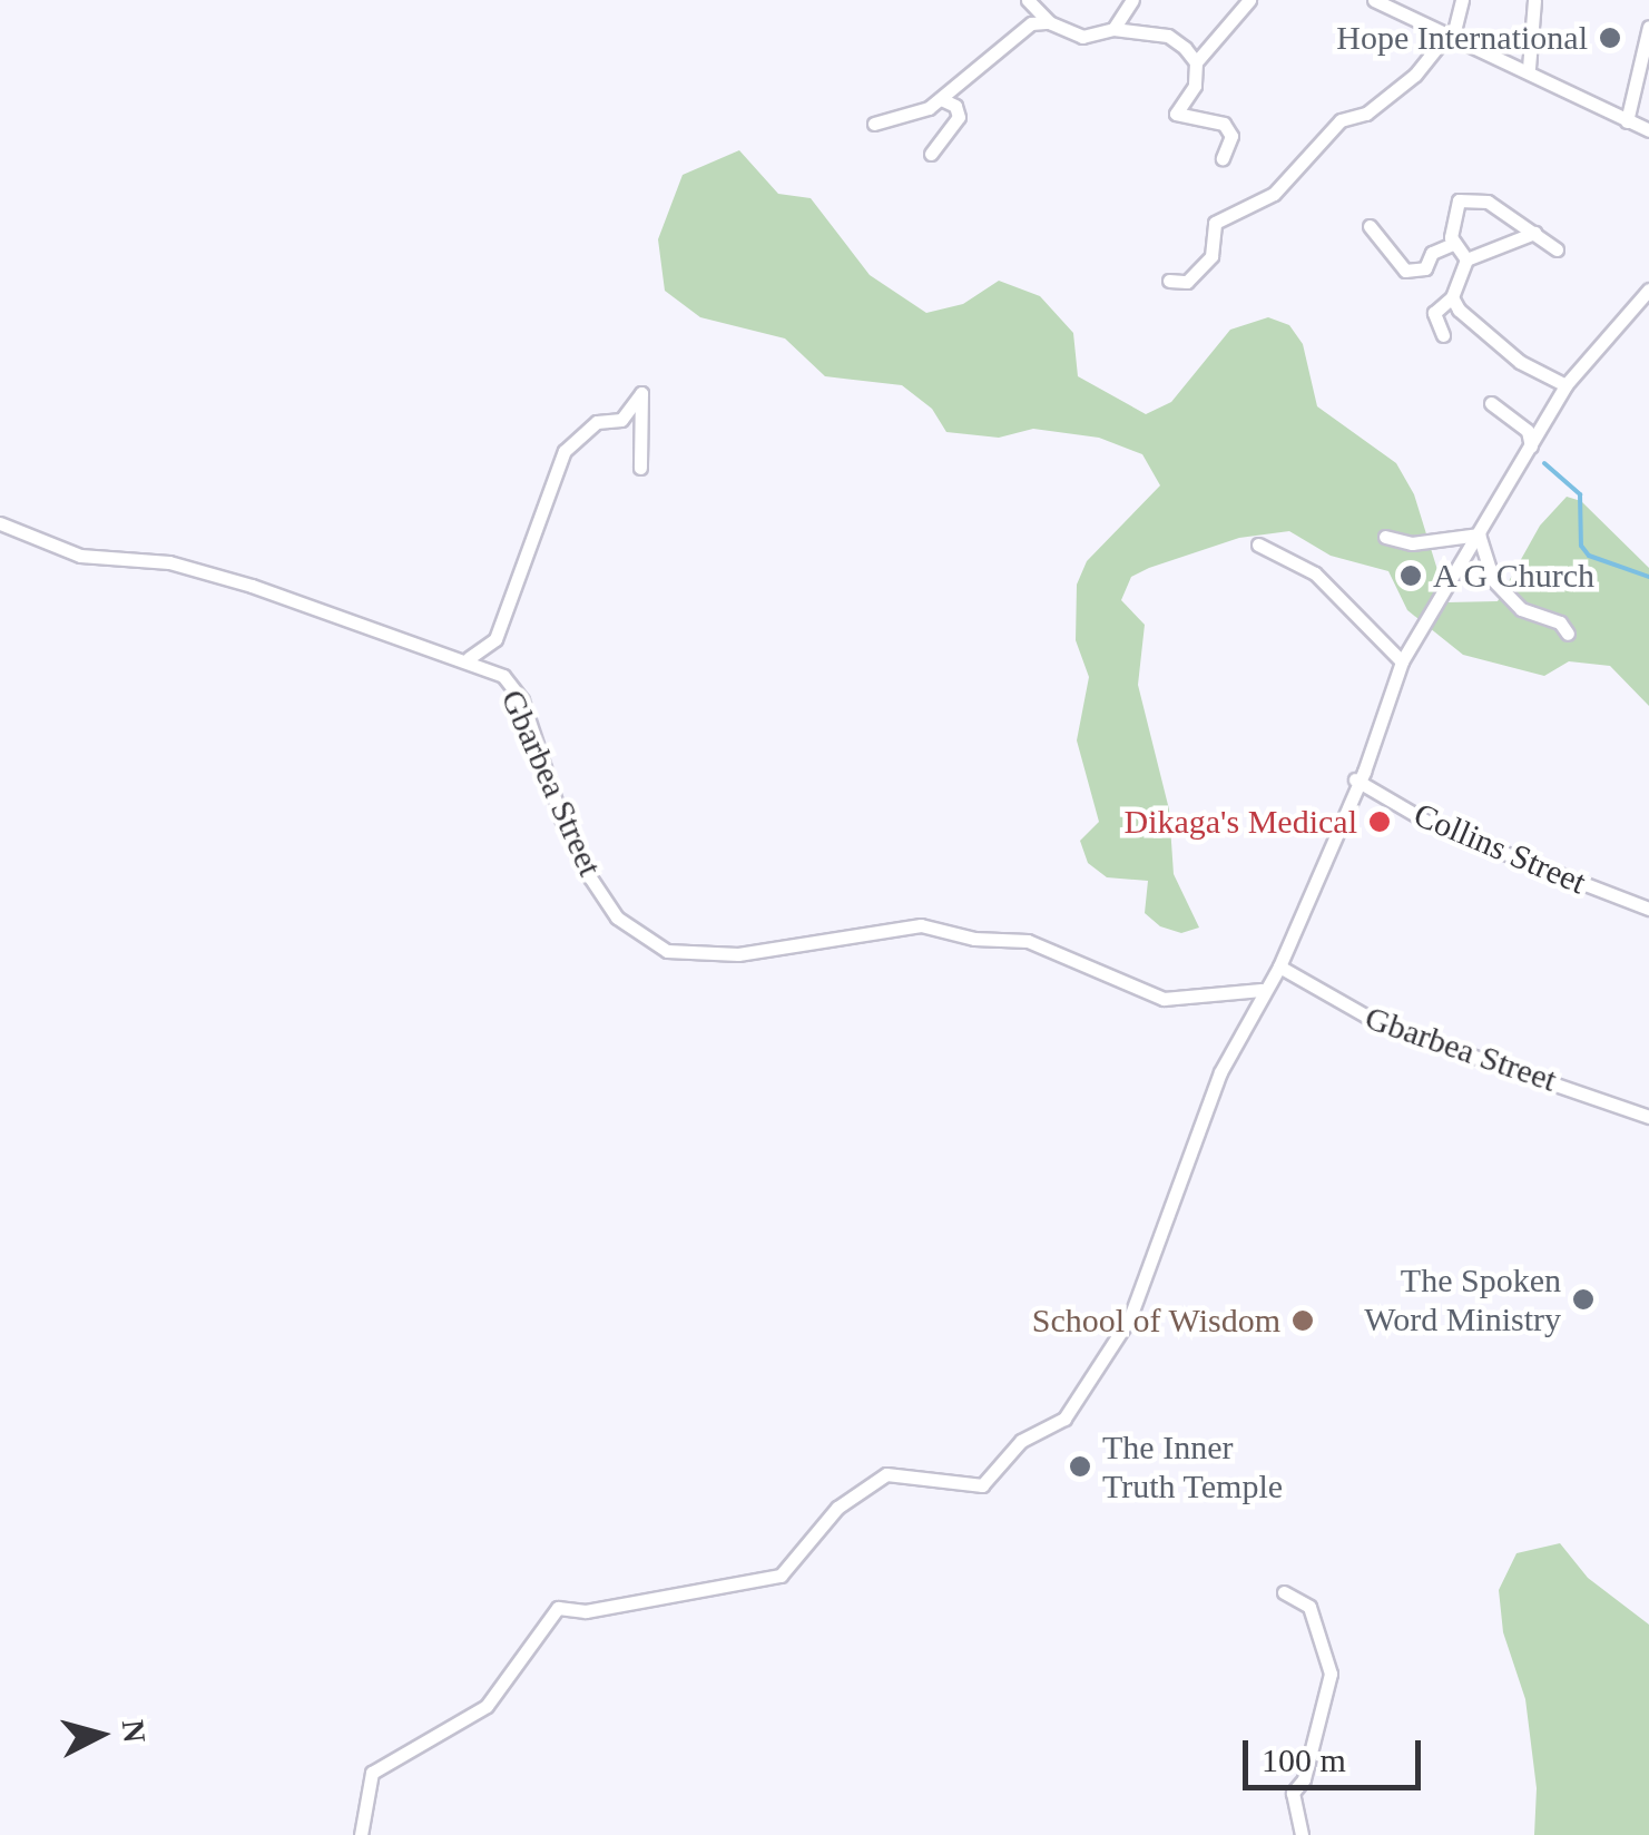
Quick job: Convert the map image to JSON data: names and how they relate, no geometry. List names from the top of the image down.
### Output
{
  "streets": {
    "street": ["Gbarbea Street", "Collins Street"]
  },
  "places": [
    "Hope International",
    "A G Church",
    "Dikaga's Medical",
    "The Spoken Word Ministry",
    "School of Wisdom",
    "The Inner Truth Temple"
  ],
  "scale_bar": "100 m",
  "north": "right"
}
